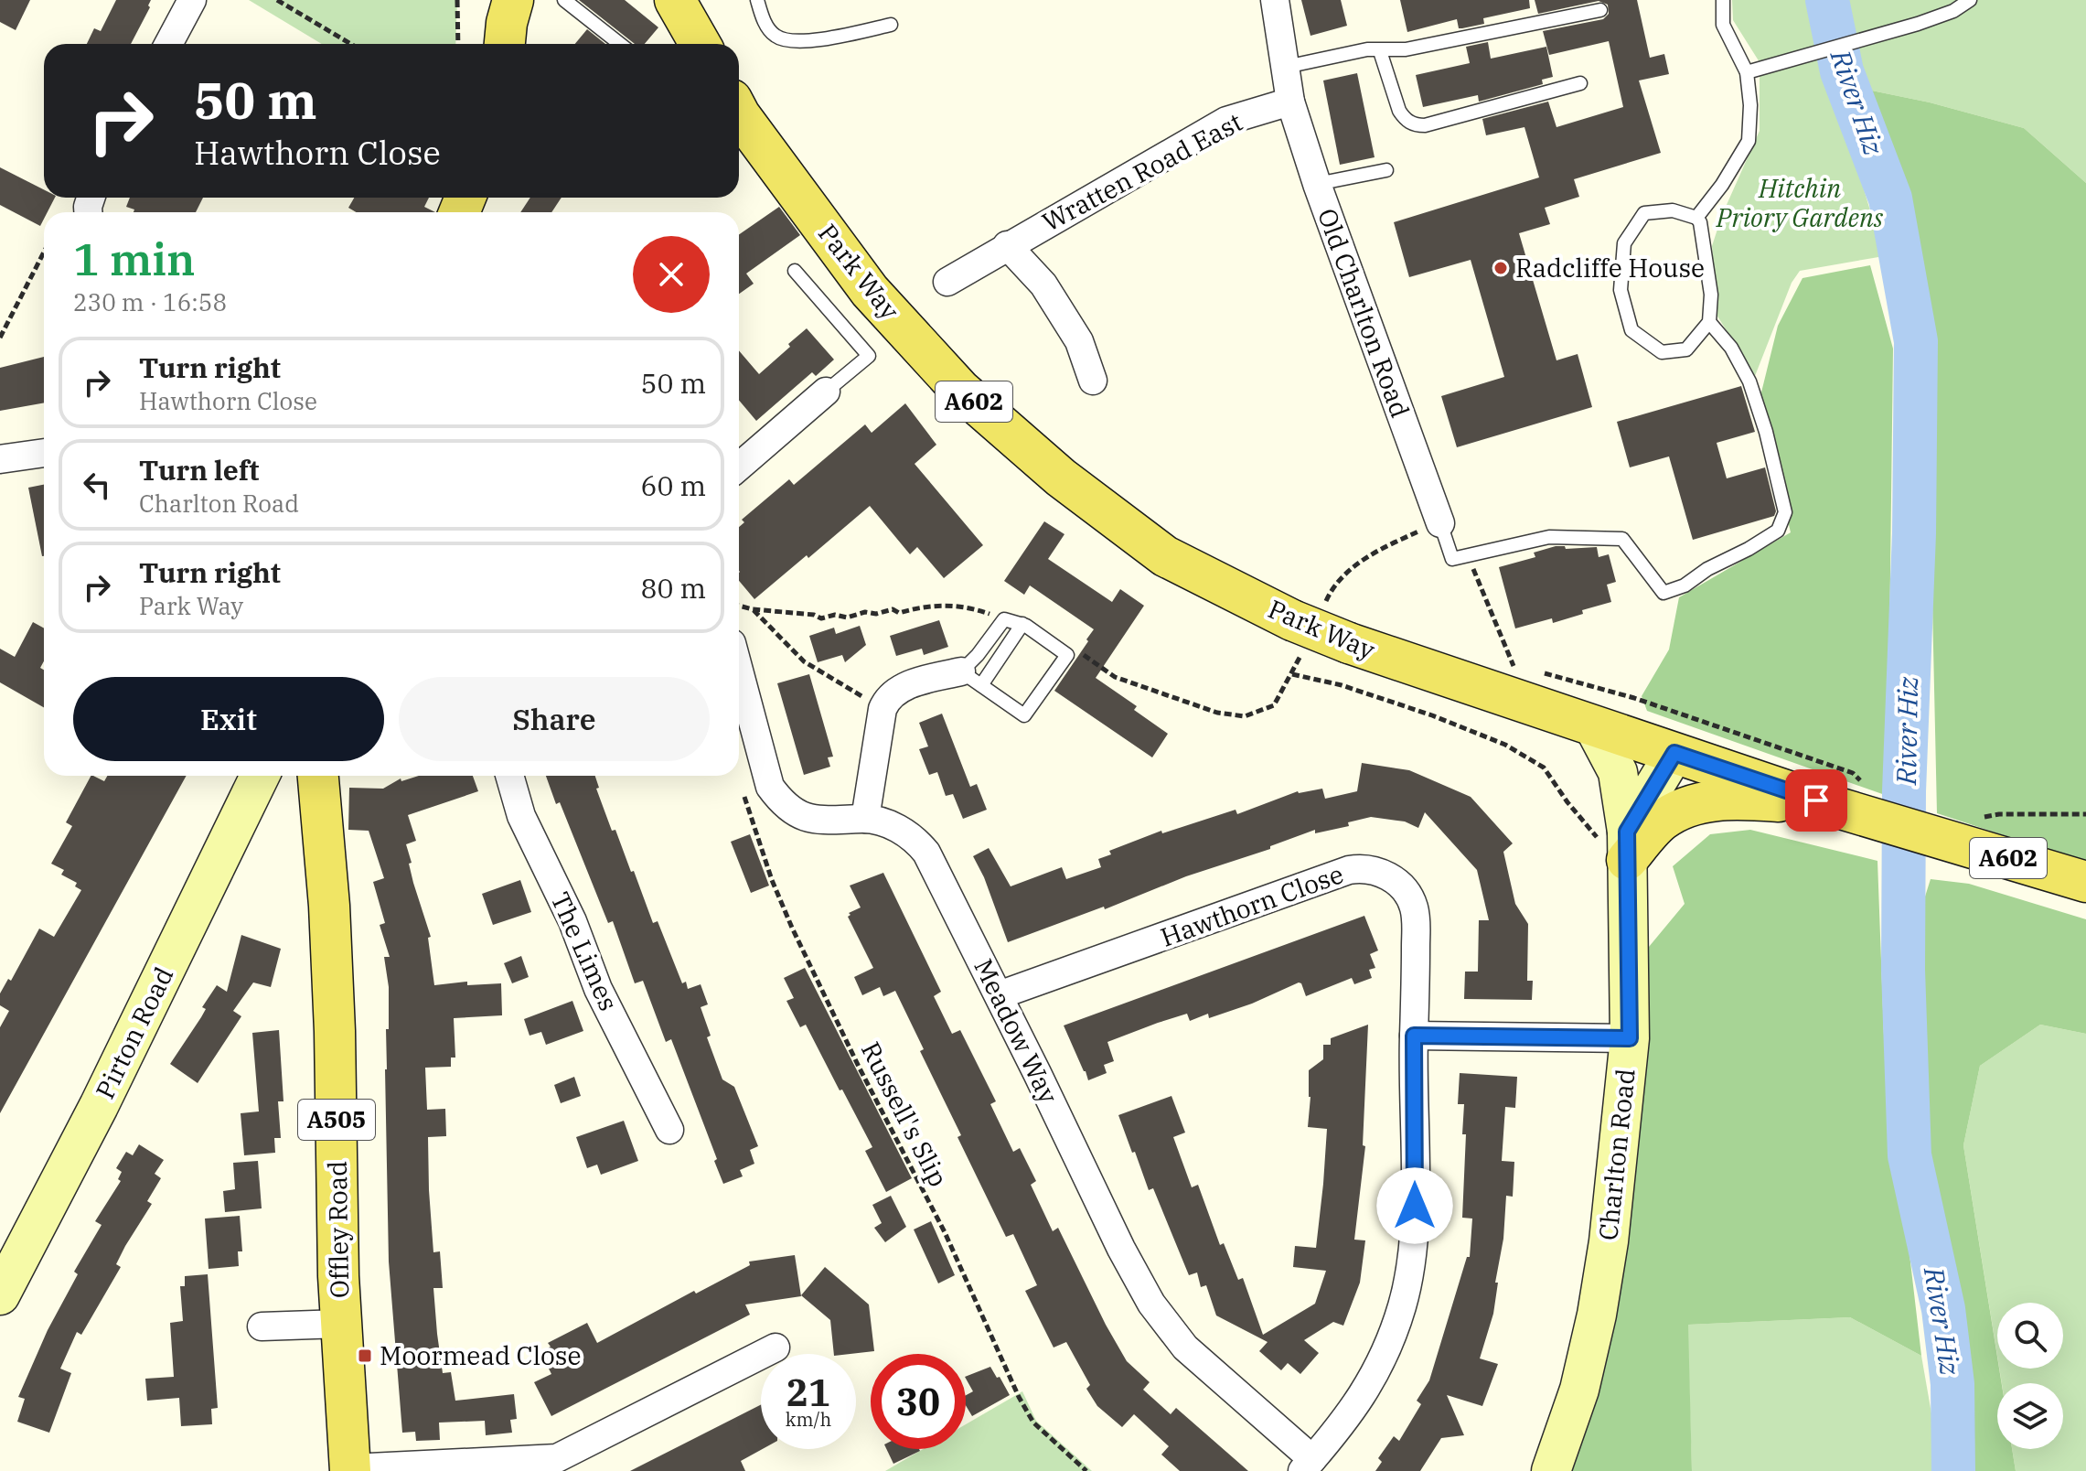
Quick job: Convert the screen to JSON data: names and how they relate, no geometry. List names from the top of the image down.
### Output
{
  "streets": {
    "main road": [
      "Park Way",
      "A602",
      "A505",
      "Offley Road"
    ],
    "street": [
      "Wratten Road East",
      "Old Charlton Road",
      "Hawthorn Close",
      "The Limes",
      "Meadow Way",
      "Pirton Road",
      "Charlton Road"
    ],
    "path": ["Russell's Slip"]
  },
  "crossings": [
    ["Wratten Road East", "Old Charlton Road"],
    ["Park Way", "Charlton Road"],
    ["Hawthorn Close", "Meadow Way"]
  ],
  "water": ["River Hiz"],
  "parks": ["Hitchin Priory Gardens"],
  "places": {
    "other": ["Radcliffe House"],
    "transit": ["Moormead Close"]
  },
  "page": {
    "turn": ["50 m", "Hawthorn Close"],
    "heading": ["1 min", "230 m · 16:58"],
    "list": [
      {
        "name": "Turn right",
        "note": "Hawthorn Close",
        "value": "50 m"
      },
      {
        "name": "Turn left",
        "note": "Charlton Road",
        "value": "60 m"
      },
      {
        "name": "Turn right",
        "note": "Park Way",
        "value": "80 m"
      }
    ],
    "buttons": ["Exit", "Share"],
    "speed": "21 km/h",
    "limit": "30"
  }
}
